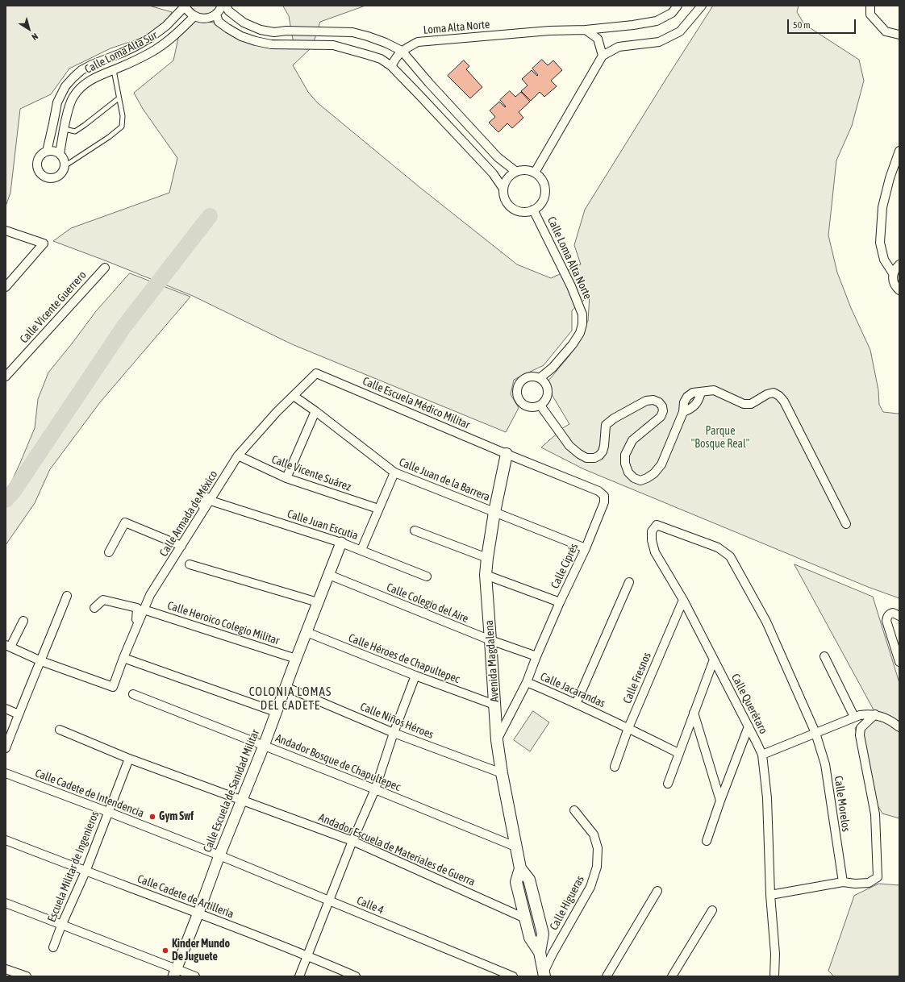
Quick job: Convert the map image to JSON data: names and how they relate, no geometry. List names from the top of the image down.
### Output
{
  "streets": {
    "main road": ["Avenida Magdalena"],
    "street": [
      "Loma Alta Norte",
      "Calle Loma Alta Sur",
      "Calle Loma Alta Norte",
      "Calle Vicente Guerrero",
      "Calle Escuela Médico Militar",
      "Calle Vicente Suárez",
      "Calle Juan de la Barrera",
      "Calle Armada de México",
      "Calle Juan Escutia",
      "Calle Ciprés",
      "Calle Colegio del Aire",
      "Calle Heroico Colegio Militar",
      "Calle Héroes de Chapultepec",
      "Calle Fresnos",
      "Calle Jacarandas",
      "Calle Querétaro",
      "Calle Niños Héroes",
      "Andador Bosque de Chapultepec",
      "Calle Escuela de Sanidad Militar",
      "Calle Cadete de Intendencia",
      "Calle Morelos",
      "Andador Escuela de Materiales de Guerra",
      "Escuela Militar de Ingenieros",
      "Calle Cadete de Artillería",
      "Calle Higueras",
      "Calle 4"
    ]
  },
  "crossings": [
    ["Calle Escuela Médico Militar", "Calle Armada de México"],
    ["Calle Escuela Médico Militar", "Calle Ciprés"],
    ["Calle Escuela Médico Militar", "Avenida Magdalena"],
    ["Calle Vicente Suárez", "Calle Armada de México"],
    ["Calle Juan de la Barrera", "Calle Armada de México"],
    ["Calle Juan de la Barrera", "Calle Ciprés"],
    ["Calle Juan de la Barrera", "Avenida Magdalena"],
    ["Calle Armada de México", "Calle Juan Escutia"],
    ["Calle Armada de México", "Calle Heroico Colegio Militar"],
    ["Calle Juan Escutia", "Calle Escuela de Sanidad Militar"],
    ["Calle Ciprés", "Calle Colegio del Aire"],
    ["Calle Ciprés", "Avenida Magdalena"],
    ["Calle Ciprés", "Calle Jacarandas"],
    ["Calle Colegio del Aire", "Avenida Magdalena"],
    ["Calle Colegio del Aire", "Calle Escuela de Sanidad Militar"],
    ["Calle Heroico Colegio Militar", "Calle Escuela de Sanidad Militar"],
    ["Calle Héroes de Chapultepec", "Avenida Magdalena"],
    ["Calle Héroes de Chapultepec", "Calle Escuela de Sanidad Militar"],
    ["Avenida Magdalena", "Calle Niños Héroes"],
    ["Avenida Magdalena", "Andador Bosque de Chapultepec"],
    ["Avenida Magdalena", "Andador Escuela de Materiales de Guerra"],
    ["Avenida Magdalena", "Calle Higueras"],
    ["Calle Fresnos", "Calle Jacarandas"],
    ["Calle Fresnos", "Calle Querétaro"],
    ["Calle Querétaro", "Calle Morelos"],
    ["Calle Niños Héroes", "Calle Escuela de Sanidad Militar"],
    ["Andador Bosque de Chapultepec", "Calle Escuela de Sanidad Militar"],
    ["Calle Escuela de Sanidad Militar", "Calle Cadete de Intendencia"],
    ["Calle Escuela de Sanidad Militar", "Andador Escuela de Materiales de Guerra"],
    ["Calle Escuela de Sanidad Militar", "Calle Cadete de Artillería"],
    ["Calle Escuela de Sanidad Militar", "Calle 4"],
    ["Calle Cadete de Intendencia", "Escuela Militar de Ingenieros"],
    ["Calle Cadete de Intendencia", "Calle 4"],
    ["Andador Escuela de Materiales de Guerra", "Escuela Militar de Ingenieros"],
    ["Escuela Militar de Ingenieros", "Calle Cadete de Artillería"]
  ],
  "districts": ["COLONIA LOMAS DEL CADETE"],
  "parks": ["Parque \"Bosque Real\""],
  "places": ["Gym Swf", "Kinder Mundo De Juguete"],
  "scale_bar": "50 m",
  "north": "bottom right"
}
